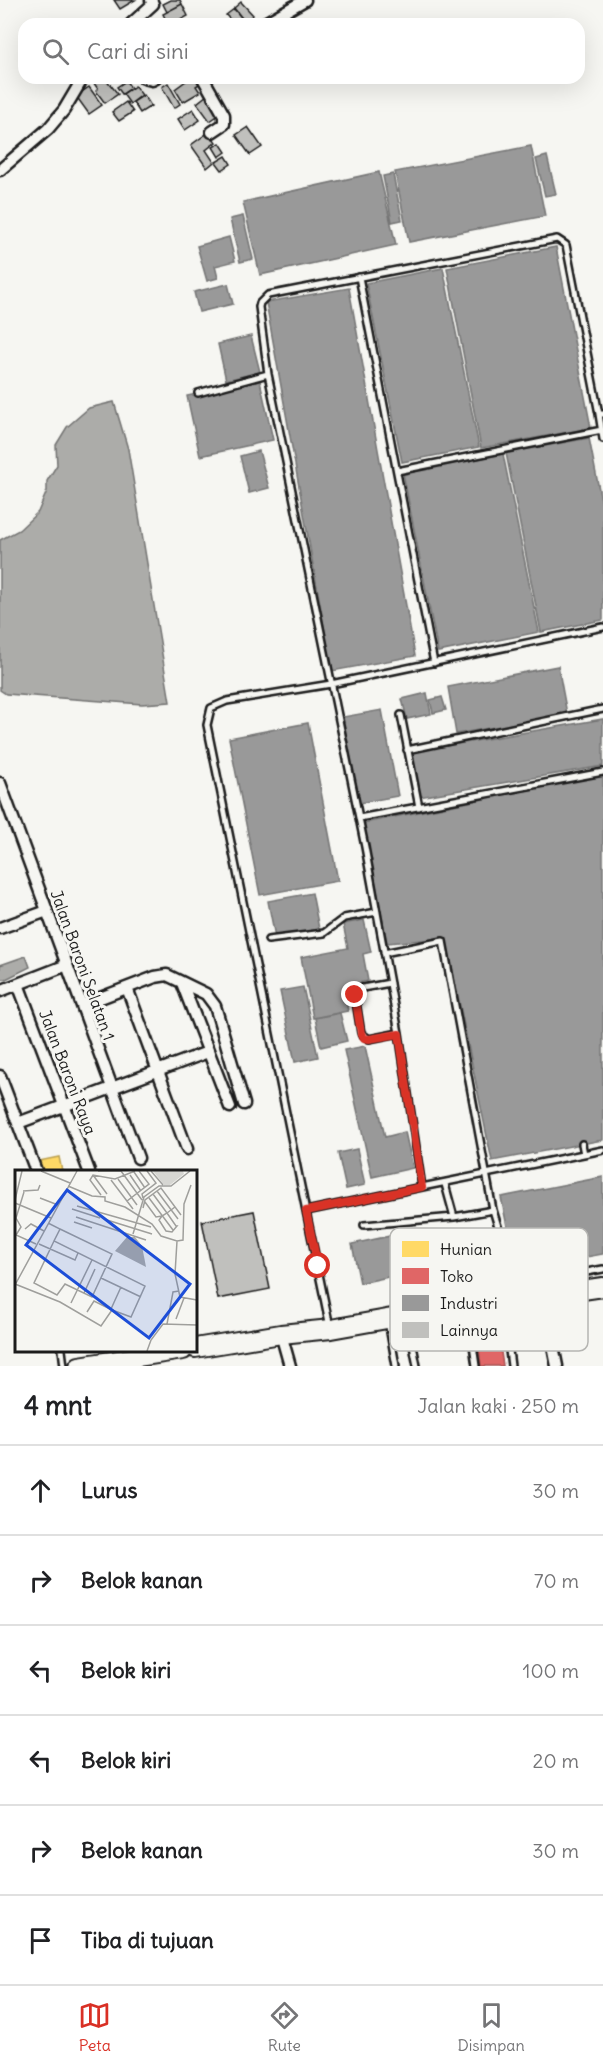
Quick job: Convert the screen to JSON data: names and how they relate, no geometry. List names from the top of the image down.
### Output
{
  "streets": {
    "street": ["Jalan Baroni Selatan 1", "Jalan Baroni Raya"]
  },
  "legend": [
    "Hunian",
    "Toko",
    "Industri",
    "Lainnya"
  ],
  "page": {
    "search": "Cari di sini",
    "heading": ["4 mnt", "Jalan kaki · 250 m"],
    "list": [
      ["Lurus", "30 m"],
      ["Belok kanan", "70 m"],
      ["Belok kiri", "100 m"],
      ["Belok kiri", "20 m"],
      ["Belok kanan", "30 m"],
      "Tiba di tujuan"
    ],
    "nav": ["Peta", "Rute", "Disimpan"]
  }
}
